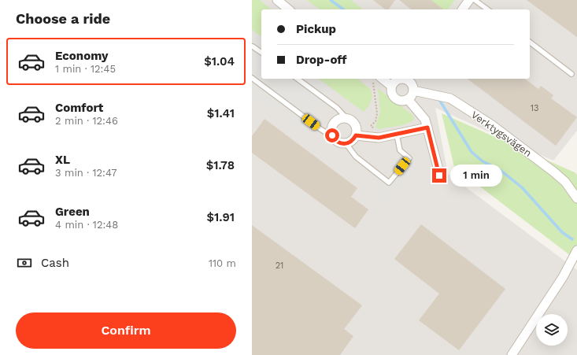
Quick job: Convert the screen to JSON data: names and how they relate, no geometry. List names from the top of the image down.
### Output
{
  "streets": {
    "street": ["Verktygsvägen"]
  },
  "house_numbers": ["13", "21"],
  "page": {
    "heading": "Choose a ride",
    "banner": ["Pickup", "Drop-off"],
    "list": [
      {
        "name": "Economy",
        "note": "1 min · 12:45",
        "value": "$1.04"
      },
      {
        "name": "Comfort",
        "note": "2 min · 12:46",
        "value": "$1.41"
      },
      {
        "name": "XL",
        "note": "3 min · 12:47",
        "value": "$1.78"
      },
      {
        "name": "Green",
        "note": "4 min · 12:48",
        "value": "$1.91"
      }
    ],
    "bubble": "1 min",
    "pay": ["Cash", "110 m"],
    "buttons": "Confirm"
  }
}
